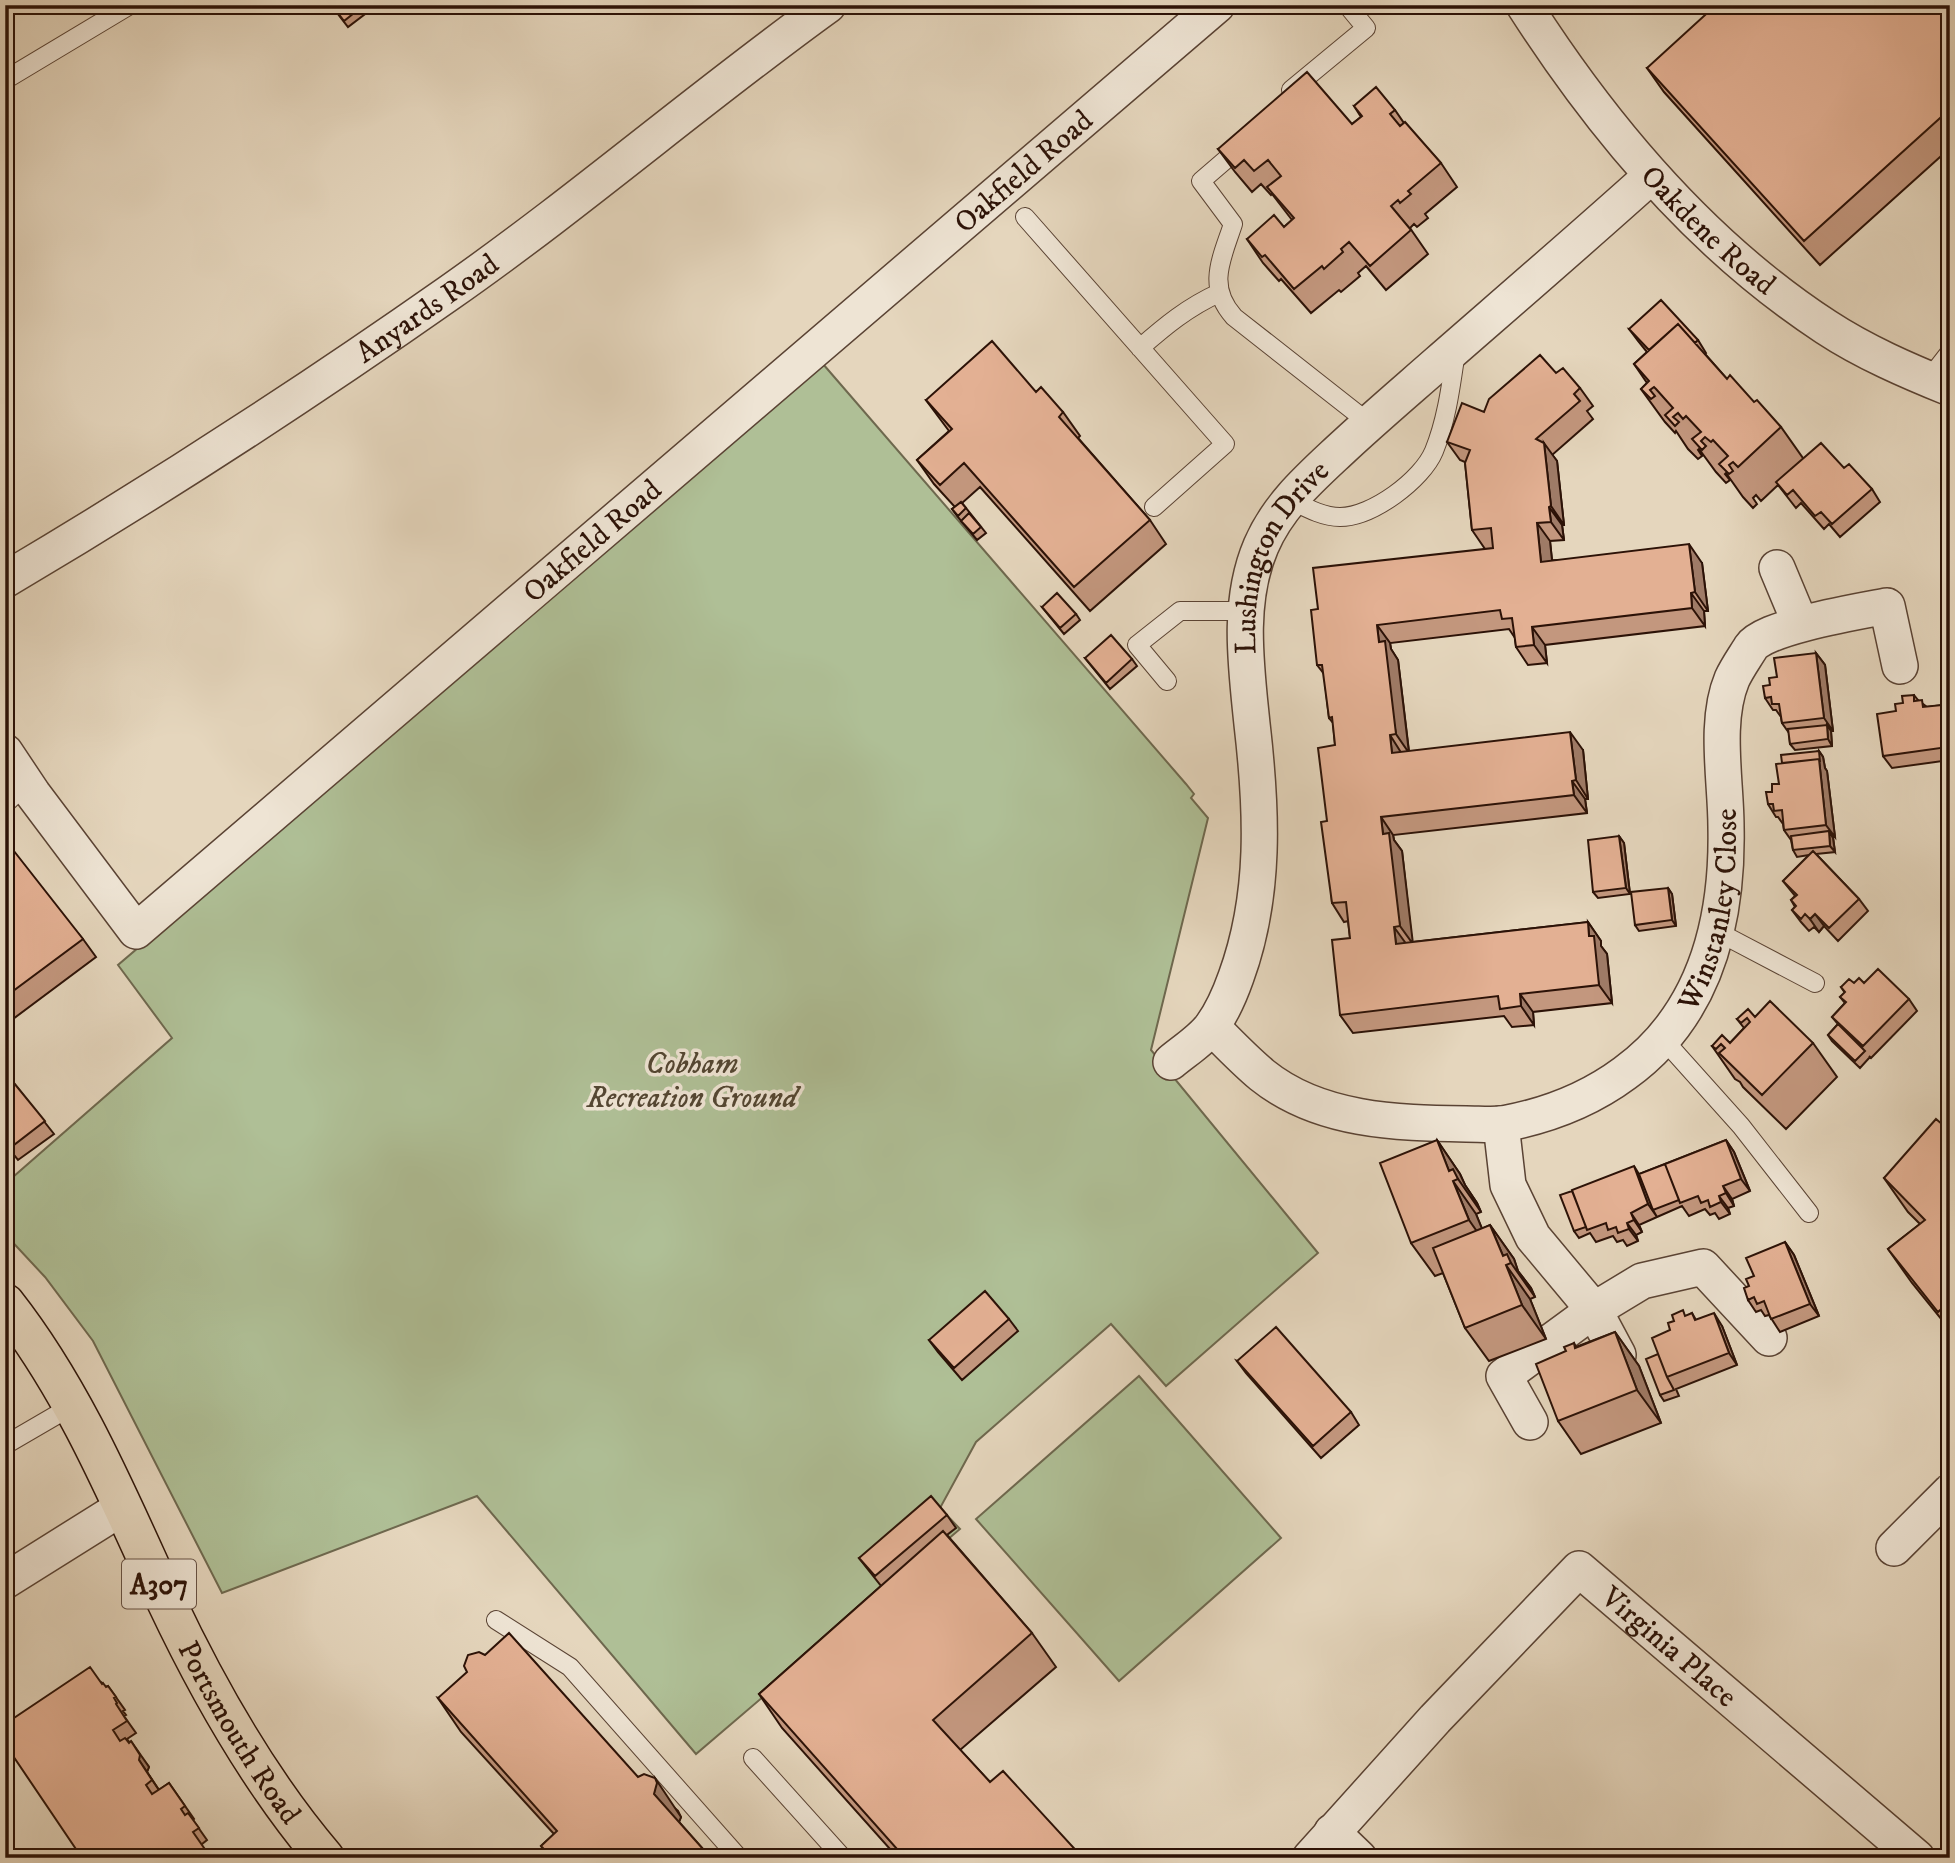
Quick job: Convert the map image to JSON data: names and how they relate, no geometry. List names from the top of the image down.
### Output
{
  "streets": {
    "main road": ["A307", "Portsmouth Road"],
    "street": [
      "Oakfield Road",
      "Oakdene Road",
      "Anyards Road",
      "Lushington Drive",
      "Winstanley Close",
      "Virginia Place"
    ]
  },
  "crossings": [
    ["Oakdene Road", "Lushington Drive"],
    ["Lushington Drive", "Winstanley Close"]
  ],
  "parks": ["Cobham Recreation Ground"]
}
